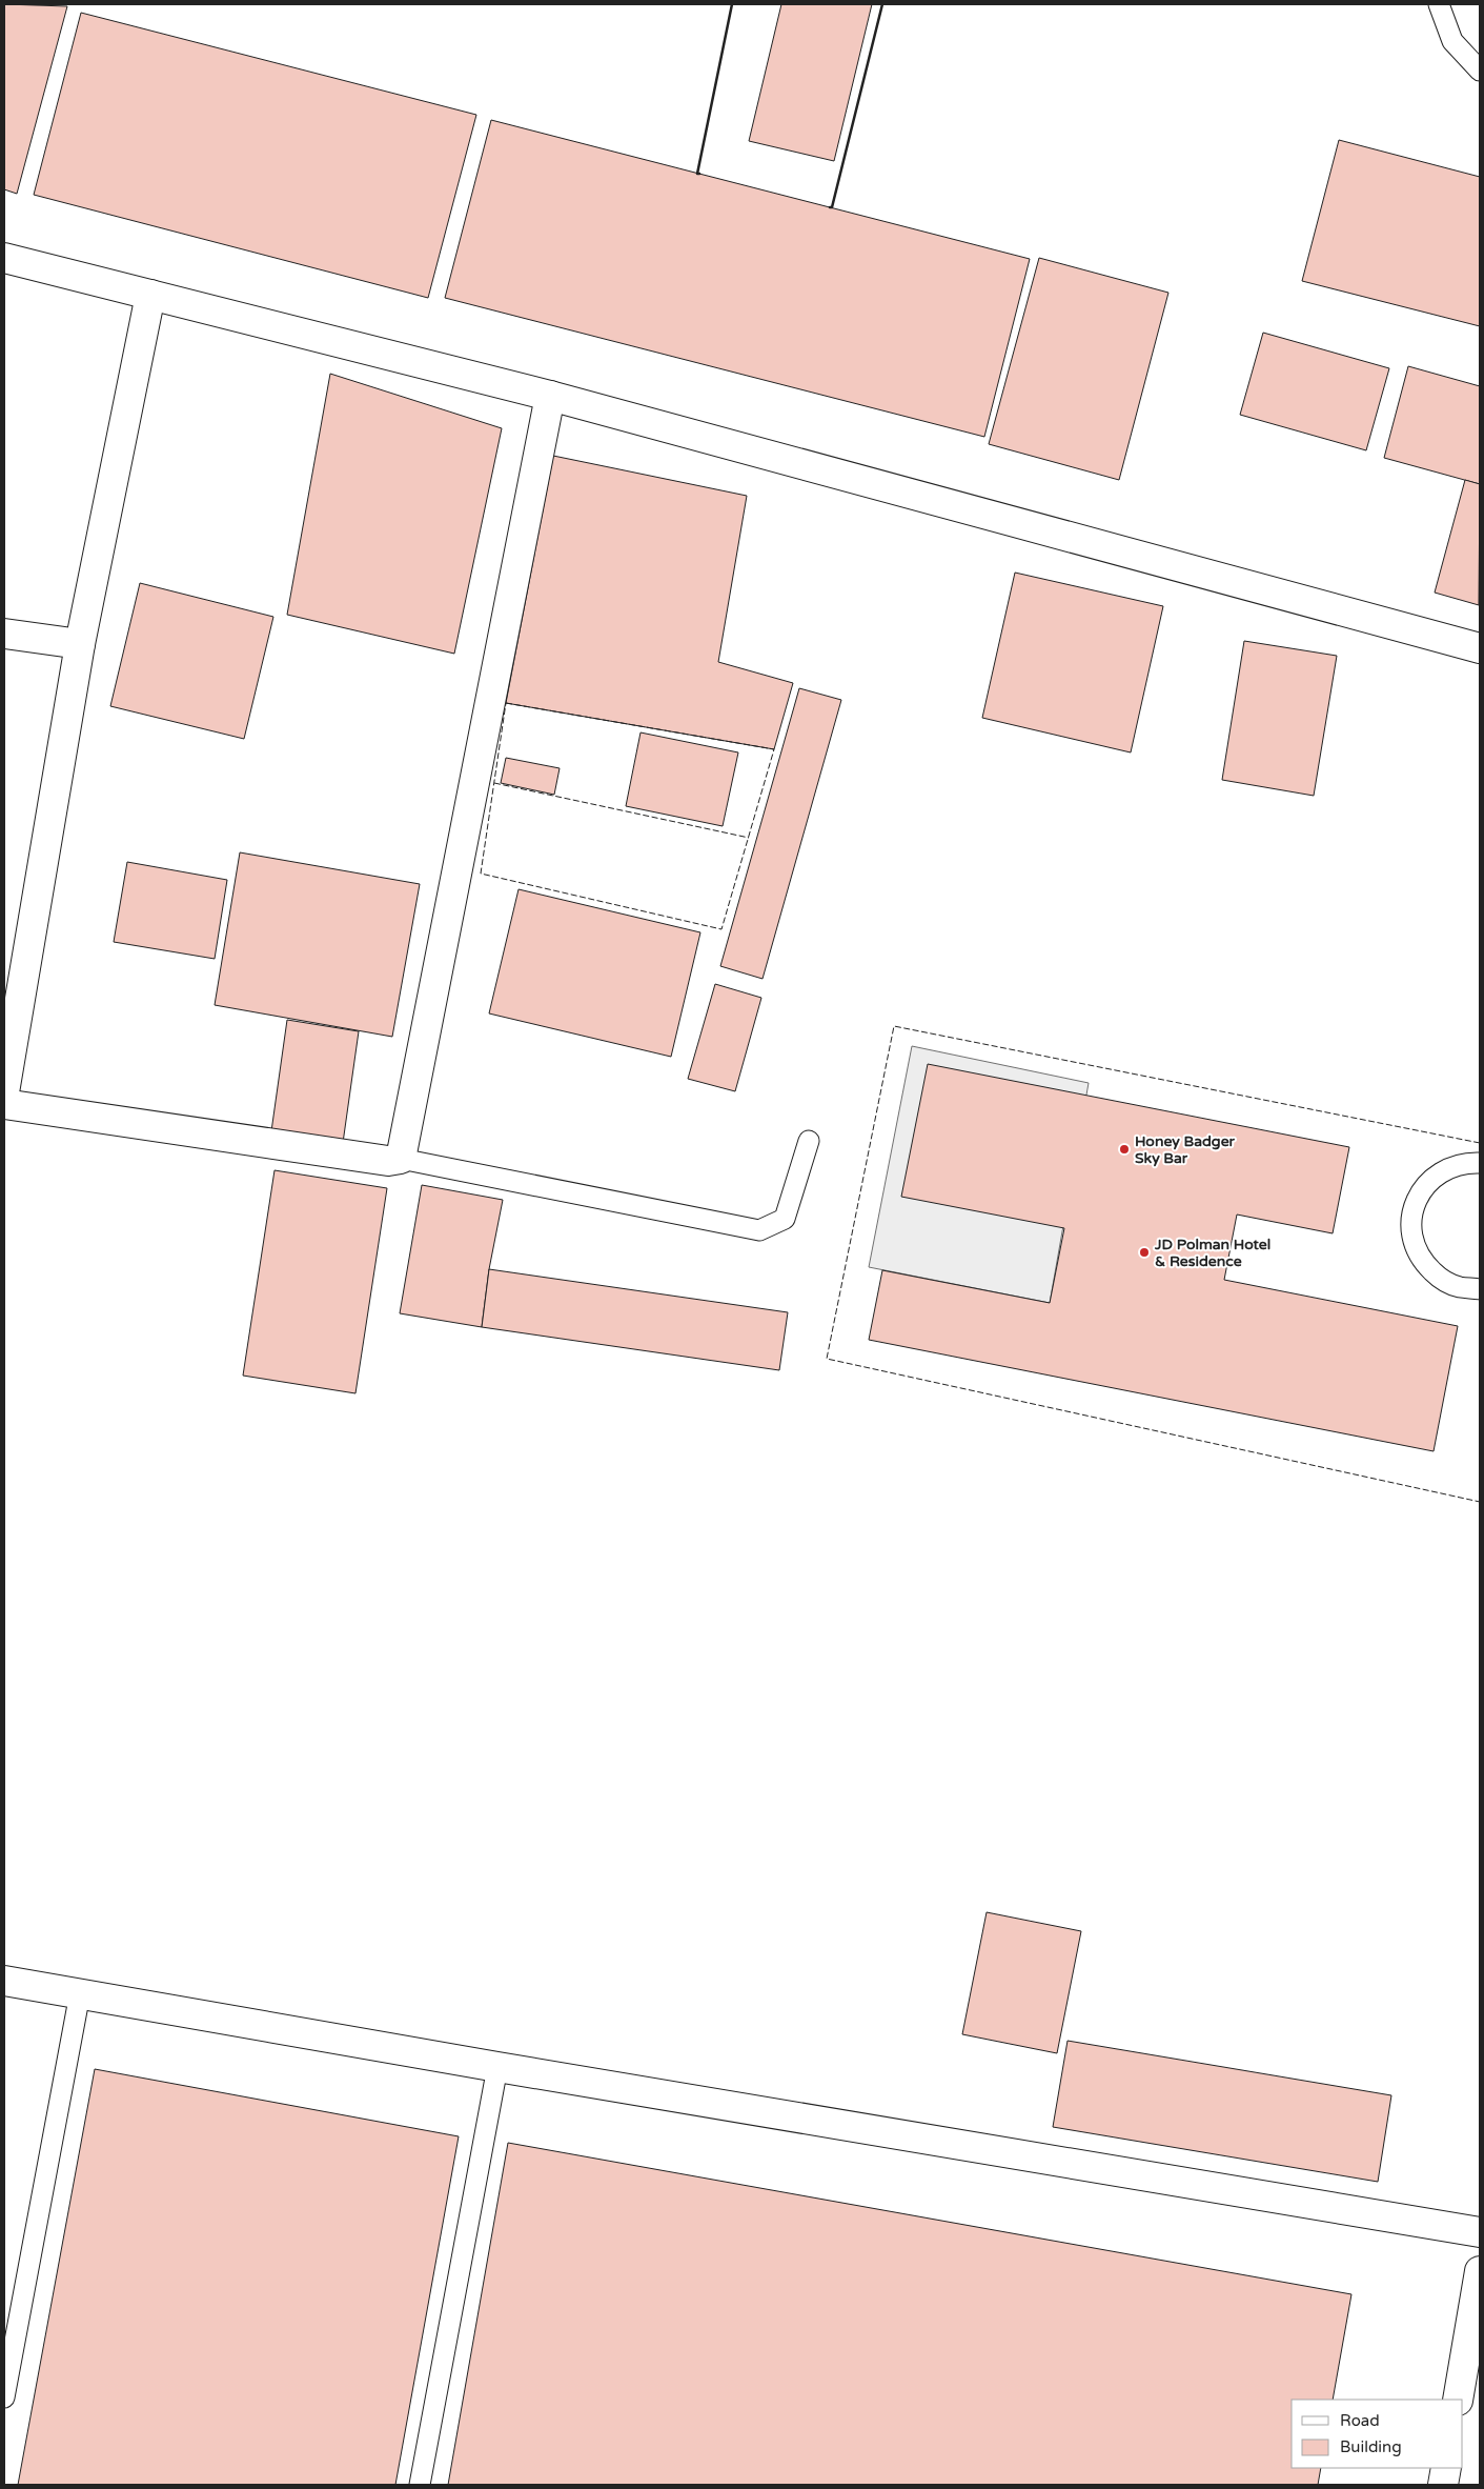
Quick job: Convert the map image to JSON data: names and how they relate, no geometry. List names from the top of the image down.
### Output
{
  "places": ["Honey Badger Sky Bar", "JD Polman Hotel & Residence"],
  "legend": ["Road", "Building"]
}
